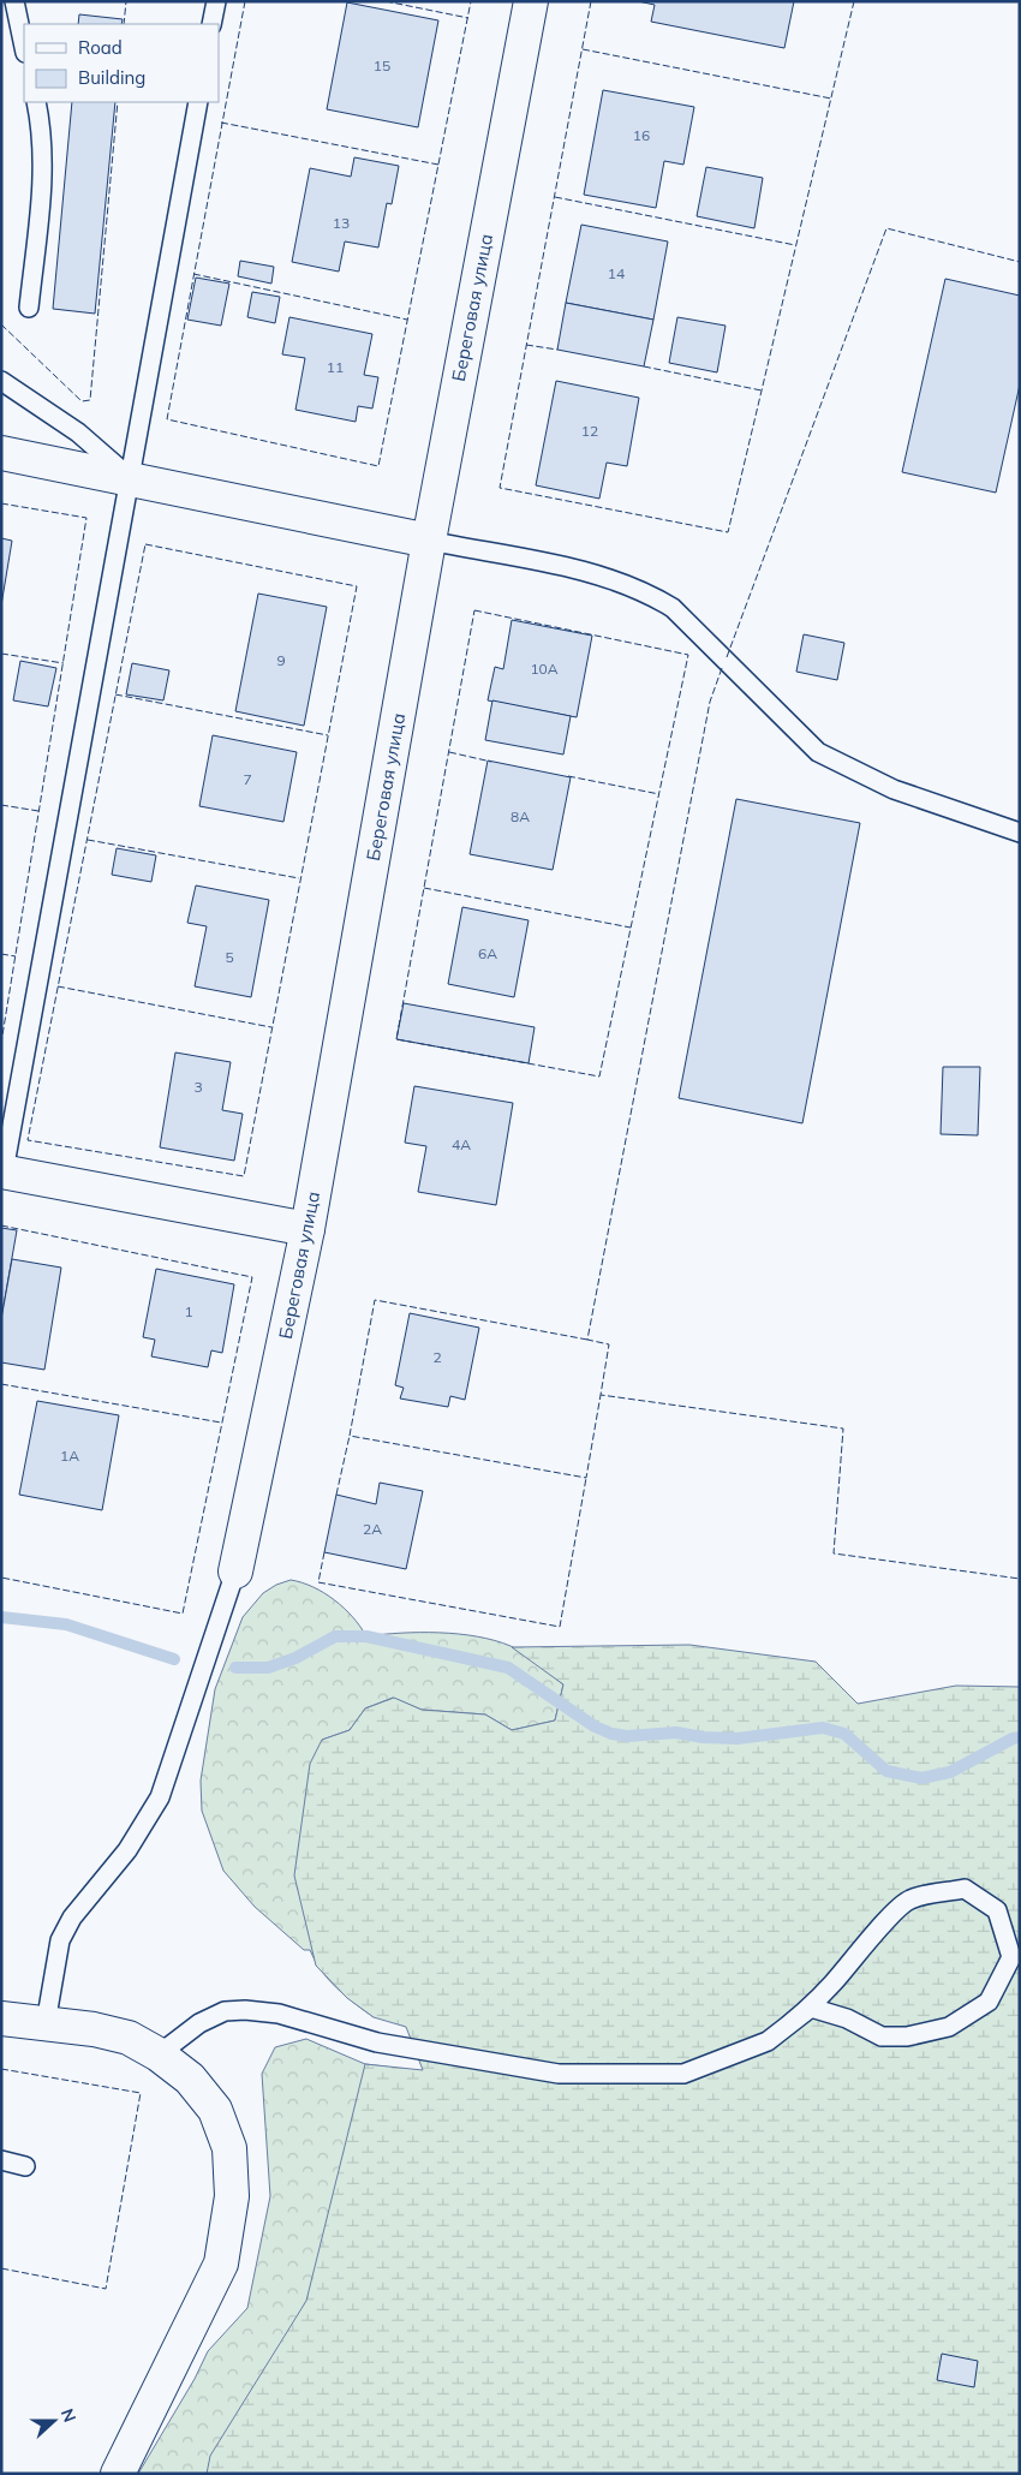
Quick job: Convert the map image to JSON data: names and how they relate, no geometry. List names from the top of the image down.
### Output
{
  "streets": {
    "street": ["Береговая улица"]
  },
  "house_numbers": [
    "15",
    "16",
    "13",
    "14",
    "11",
    "12",
    "9",
    "10А",
    "7",
    "8А",
    "6А",
    "5",
    "3",
    "4А",
    "1",
    "2",
    "1А",
    "2А"
  ],
  "legend": ["Road", "Building"],
  "north": "right"
}
